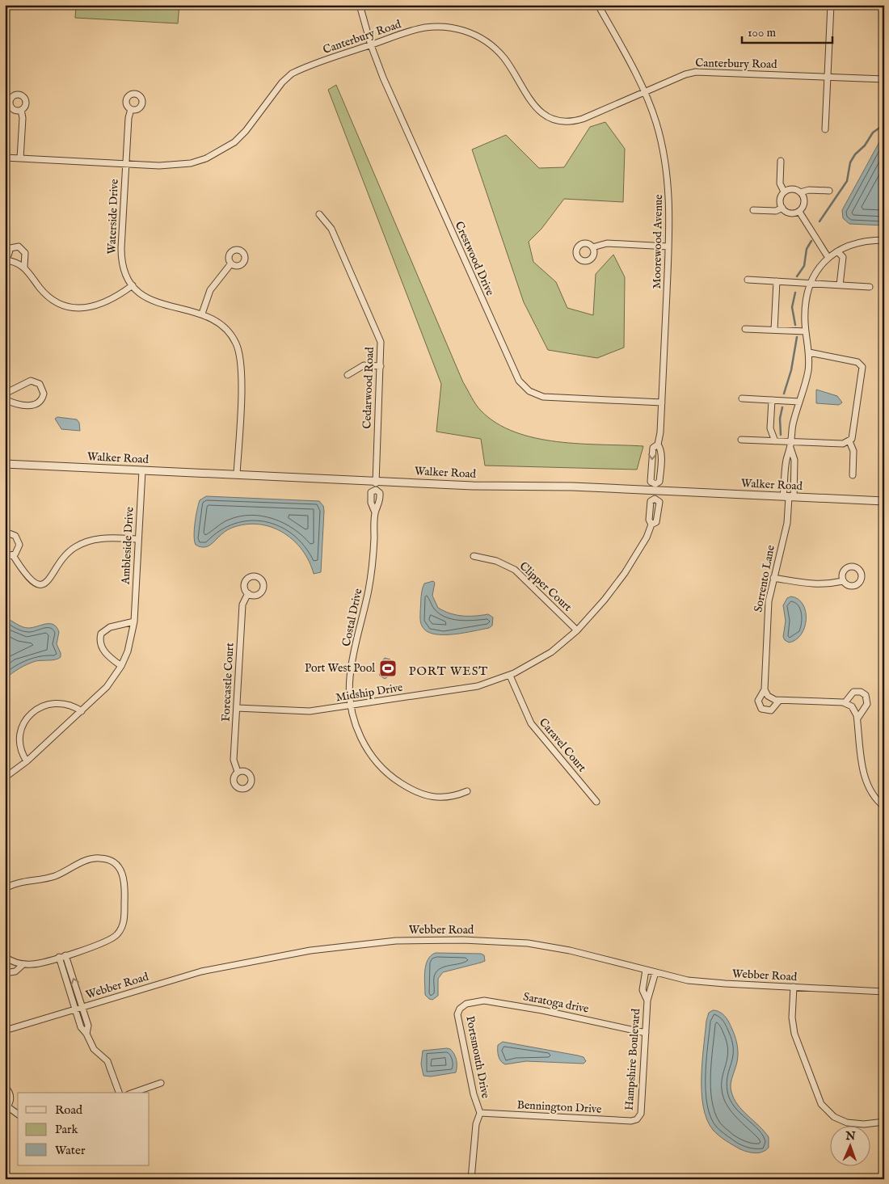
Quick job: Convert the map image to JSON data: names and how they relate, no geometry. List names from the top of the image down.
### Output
{
  "streets": {
    "street": [
      "Canterbury Road",
      "Waterside Drive",
      "Moorewood Avenue",
      "Crestwood Drive",
      "Cedarwood Road",
      "Walker Road",
      "Ambleside Drive",
      "Sorrento Lane",
      "Clipper Court",
      "Costal Drive",
      "Forecastle Court",
      "Midship Drive",
      "Caravel Court",
      "Webber Road",
      "Saratoga drive",
      "Portsmouth Drive",
      "Hampshire Boulevard",
      "Bennington Drive"
    ]
  },
  "crossings": [
    ["Canterbury Road", "Waterside Drive"],
    ["Canterbury Road", "Moorewood Avenue"],
    ["Canterbury Road", "Crestwood Drive"],
    ["Waterside Drive", "Walker Road"],
    ["Moorewood Avenue", "Crestwood Drive"],
    ["Moorewood Avenue", "Walker Road"],
    ["Moorewood Avenue", "Midship Drive"],
    ["Cedarwood Road", "Walker Road"],
    ["Cedarwood Road", "Costal Drive"],
    ["Walker Road", "Ambleside Drive"],
    ["Walker Road", "Sorrento Lane"],
    ["Walker Road", "Costal Drive"],
    ["Walker Road", "Midship Drive"],
    ["Clipper Court", "Midship Drive"],
    ["Costal Drive", "Midship Drive"],
    ["Forecastle Court", "Midship Drive"],
    ["Midship Drive", "Caravel Court"],
    ["Webber Road", "Hampshire Boulevard"],
    ["Saratoga drive", "Portsmouth Drive"],
    ["Saratoga drive", "Hampshire Boulevard"],
    ["Portsmouth Drive", "Bennington Drive"],
    ["Hampshire Boulevard", "Bennington Drive"]
  ],
  "districts": ["PORT WEST"],
  "places": {
    "sports": ["Port West Pool"]
  },
  "legend": ["Road", "Park", "Water"],
  "scale_bar": "100 m",
  "north": "top"
}
